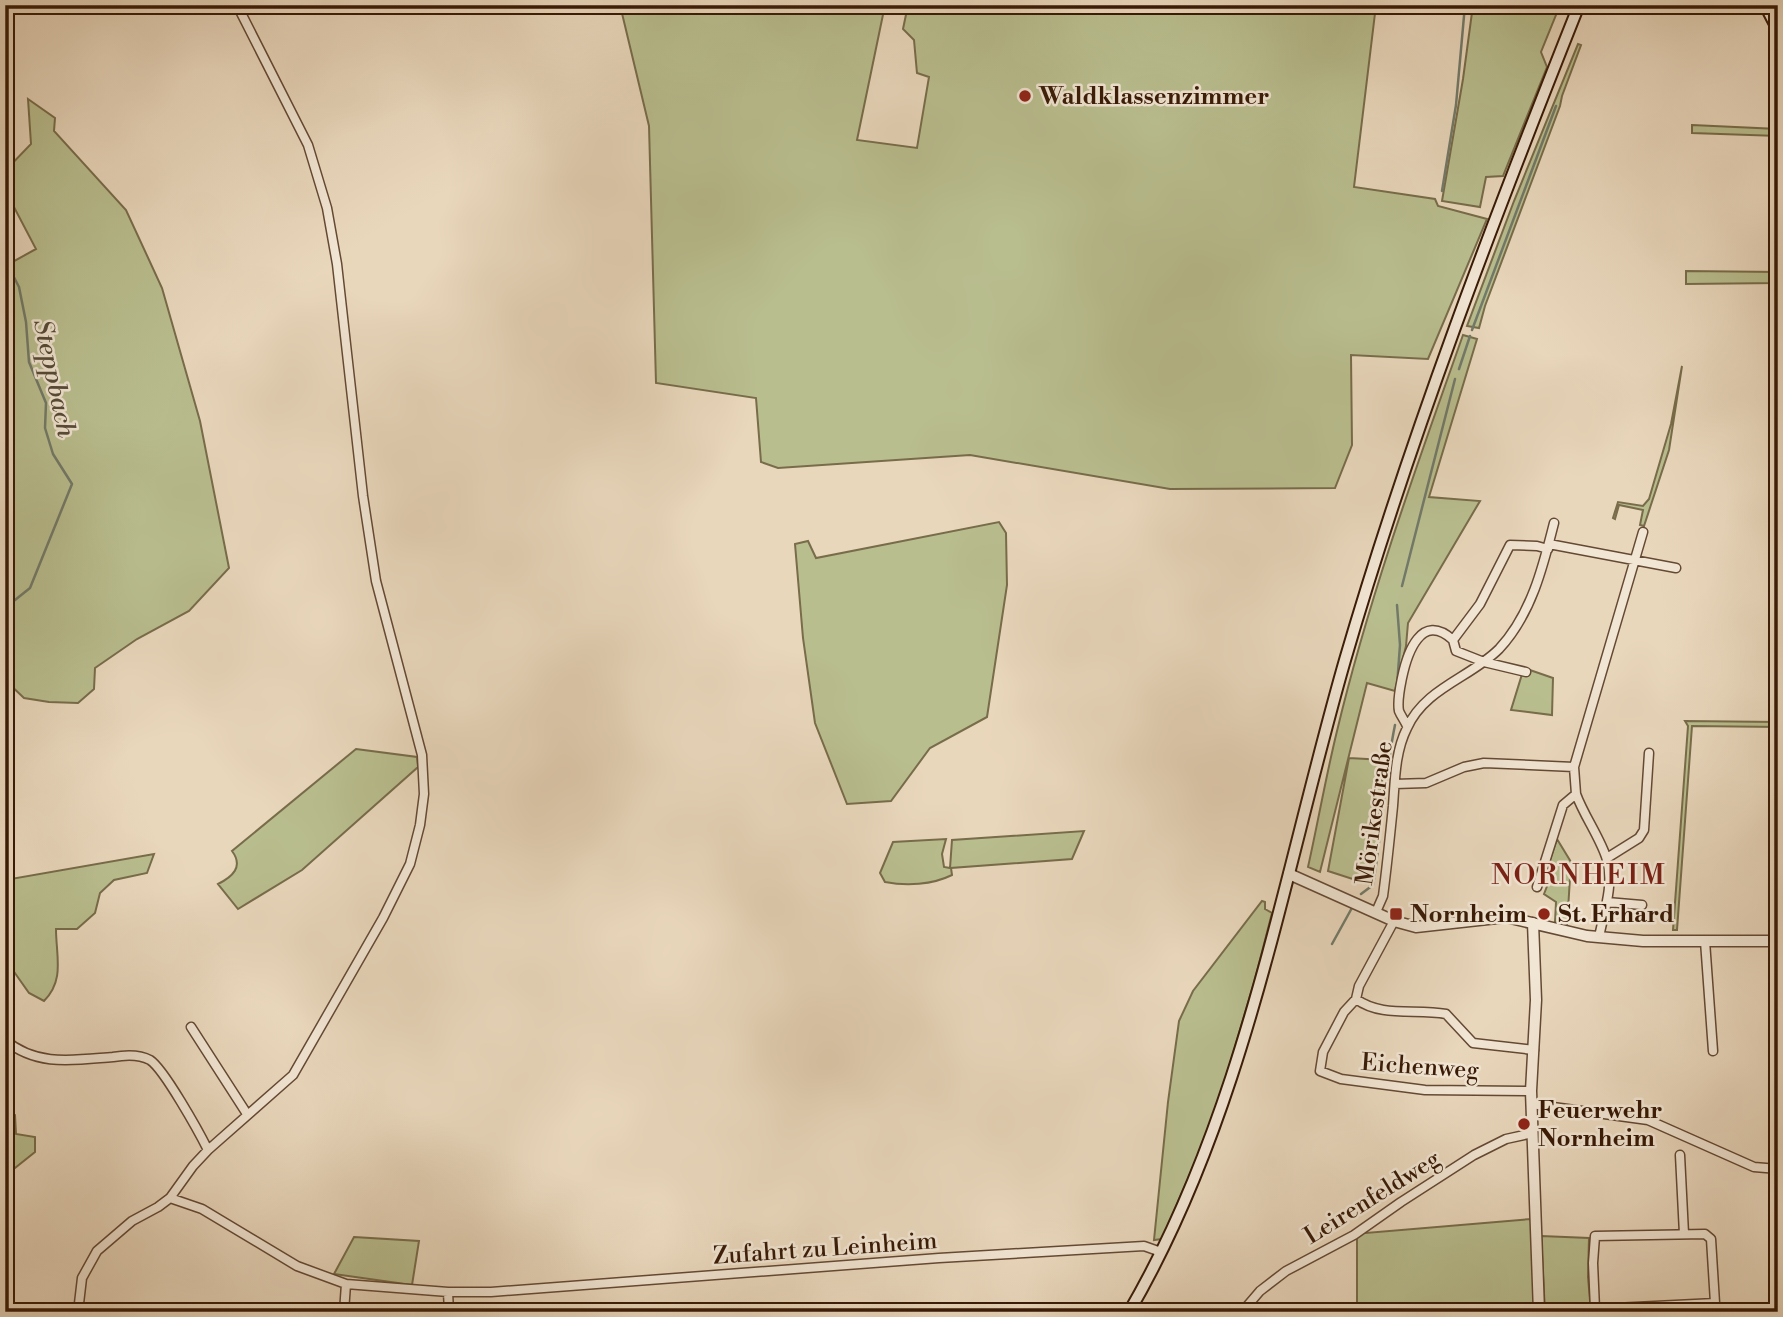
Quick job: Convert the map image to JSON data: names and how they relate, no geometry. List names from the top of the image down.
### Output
{
  "streets": {
    "street": [
      "Mörikestraße",
      "Eichenweg",
      "Leirenfeldweg",
      "Zufahrt zu Leinheim"
    ]
  },
  "districts": ["NORNHEIM"],
  "water": ["Steppbach"],
  "places": {
    "other": ["Waldklassenzimmer", "St. Erhard", "Feuerwehr Nornheim"],
    "transit": ["Nornheim"]
  }
}
